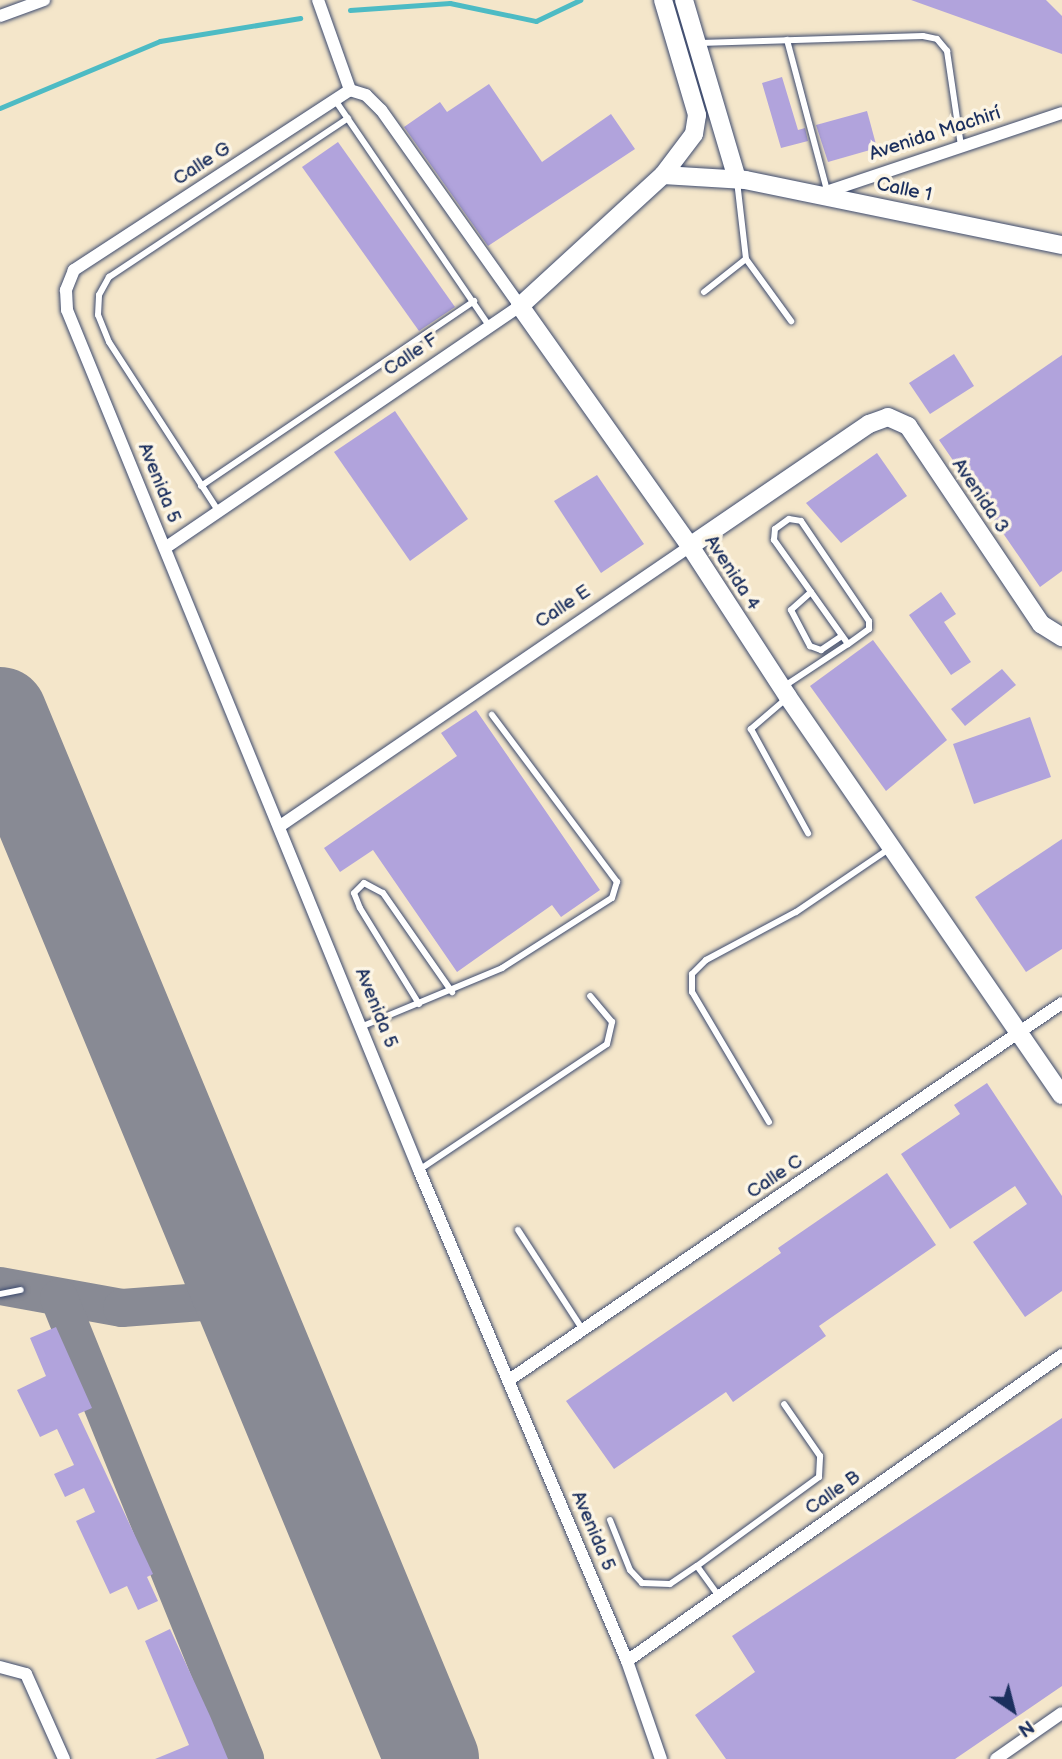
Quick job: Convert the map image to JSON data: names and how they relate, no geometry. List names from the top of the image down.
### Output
{
  "streets": {
    "main road": [
      "Calle 1",
      "Calle F",
      "Avenida 3",
      "Avenida 4",
      "Calle E"
    ],
    "street": [
      "Avenida Machirí",
      "Calle G",
      "Avenida 5",
      "Calle C",
      "Calle B"
    ]
  },
  "crossings": [
    ["Avenida Machirí", "Calle 1"],
    ["Calle G", "Avenida 5"],
    ["Calle G", "Avenida 4"],
    ["Calle 1", "Calle F"],
    ["Calle F", "Avenida 5"],
    ["Calle F", "Avenida 4"],
    ["Avenida 5", "Calle E"],
    ["Avenida 5", "Calle C"],
    ["Avenida 5", "Calle B"],
    ["Avenida 3", "Calle E"],
    ["Avenida 4", "Calle E"],
    ["Avenida 4", "Calle C"]
  ],
  "north": "bottom right"
}
